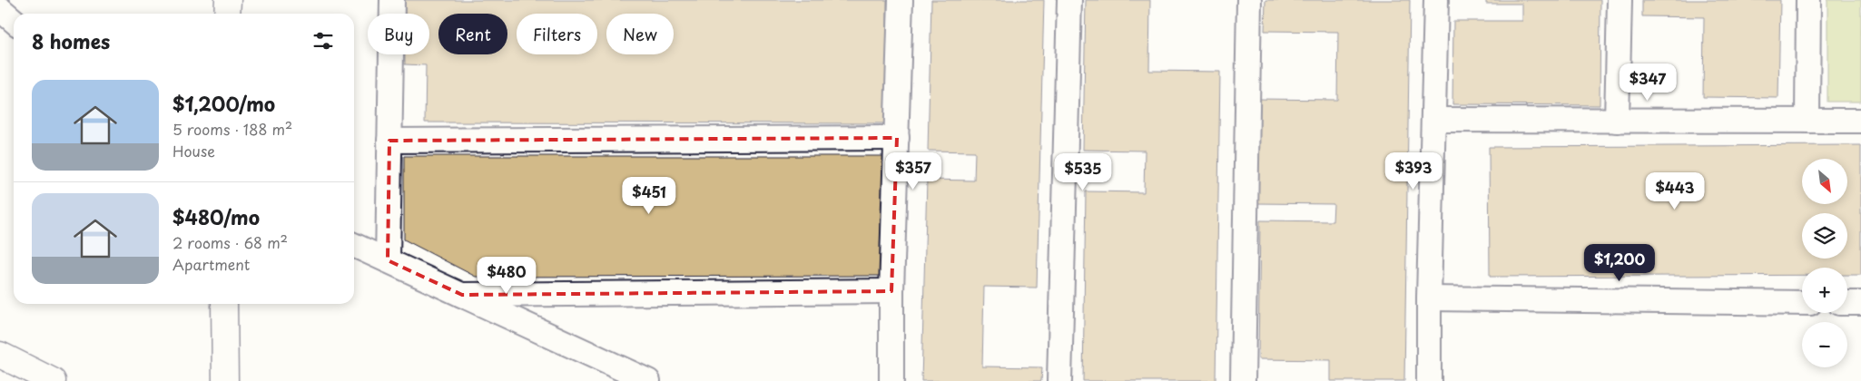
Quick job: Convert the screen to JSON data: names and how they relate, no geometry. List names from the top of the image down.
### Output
{
  "north": "bottom right",
  "page": {
    "chip": [
      "Buy",
      "Rent",
      "Filters",
      "New"
    ],
    "heading": "8 homes",
    "price": [
      "$347",
      "$357",
      "$393",
      "$535",
      "$443",
      "$451",
      "$1,200",
      "$480"
    ],
    "list": [
      {
        "name": "$1,200/mo",
        "note": "5 rooms · 188 m² · House"
      },
      {
        "name": "$480/mo",
        "note": "2 rooms · 68 m² · Apartment"
      }
    ],
    "map_buttons": ["+", "−"]
  }
}
